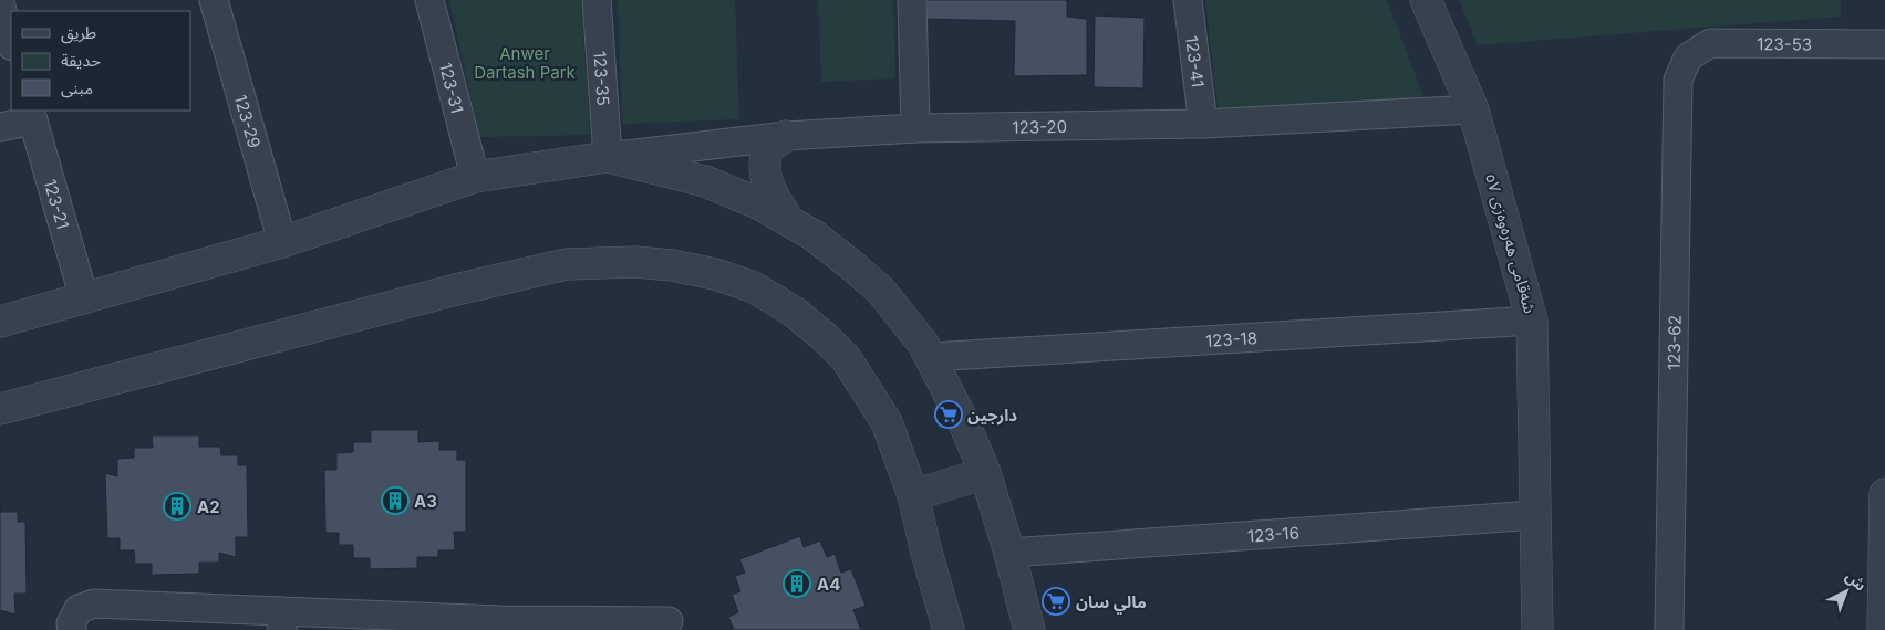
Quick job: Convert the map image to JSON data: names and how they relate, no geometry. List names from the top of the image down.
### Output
{
  "streets": {
    "street": [
      "123-53",
      "123-41",
      "123-35",
      "123-31",
      "123-29",
      "123-20",
      "123-21",
      "شەقامی هەرەوەزی ٥٧",
      "123-18",
      "123-62",
      "123-16"
    ]
  },
  "crossings": [
    ["123-53", "123-62"],
    ["123-41", "123-20"],
    ["123-35", "123-20"],
    ["123-20", "شەقامی هەرەوەزی ٥٧"],
    ["شەقامی هەرەوەزی ٥٧", "123-18"],
    ["شەقامی هەرەوەزی ٥٧", "123-16"]
  ],
  "parks": ["Anwer Dartash Park"],
  "places": {
    "supermarket": ["دارجين", "مالي سان"],
    "building": ["A3", "A2", "A4"]
  },
  "legend": ["طريق", "حديقة", "مبنى"],
  "north": "top right"
}
